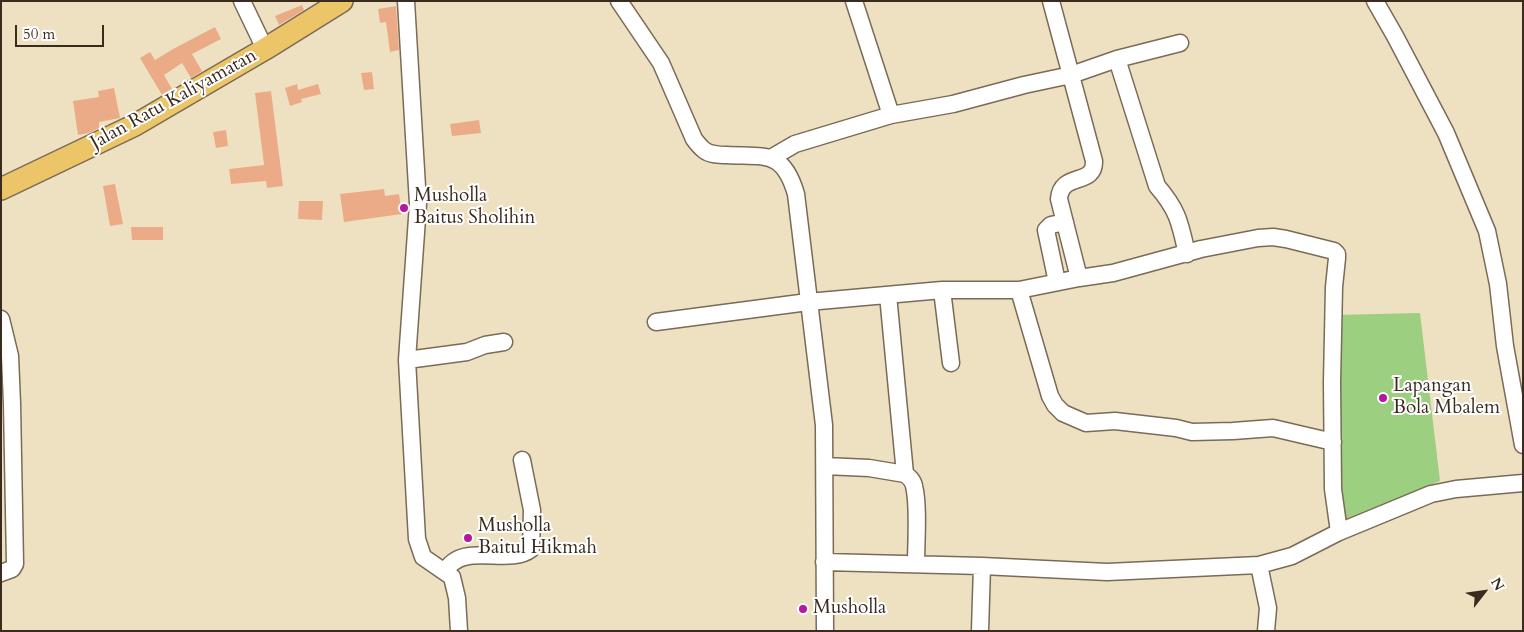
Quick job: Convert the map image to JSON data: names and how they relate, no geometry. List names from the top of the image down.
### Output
{
  "streets": {
    "main road": ["Jalan Ratu Kaliyamatan"]
  },
  "places": [
    "Musholla Baitus Sholihin",
    "Lapangan Bola Mbalem",
    "Musholla Baitul Hikmah",
    "Musholla"
  ],
  "scale_bar": "50 m",
  "north": "top right"
}
